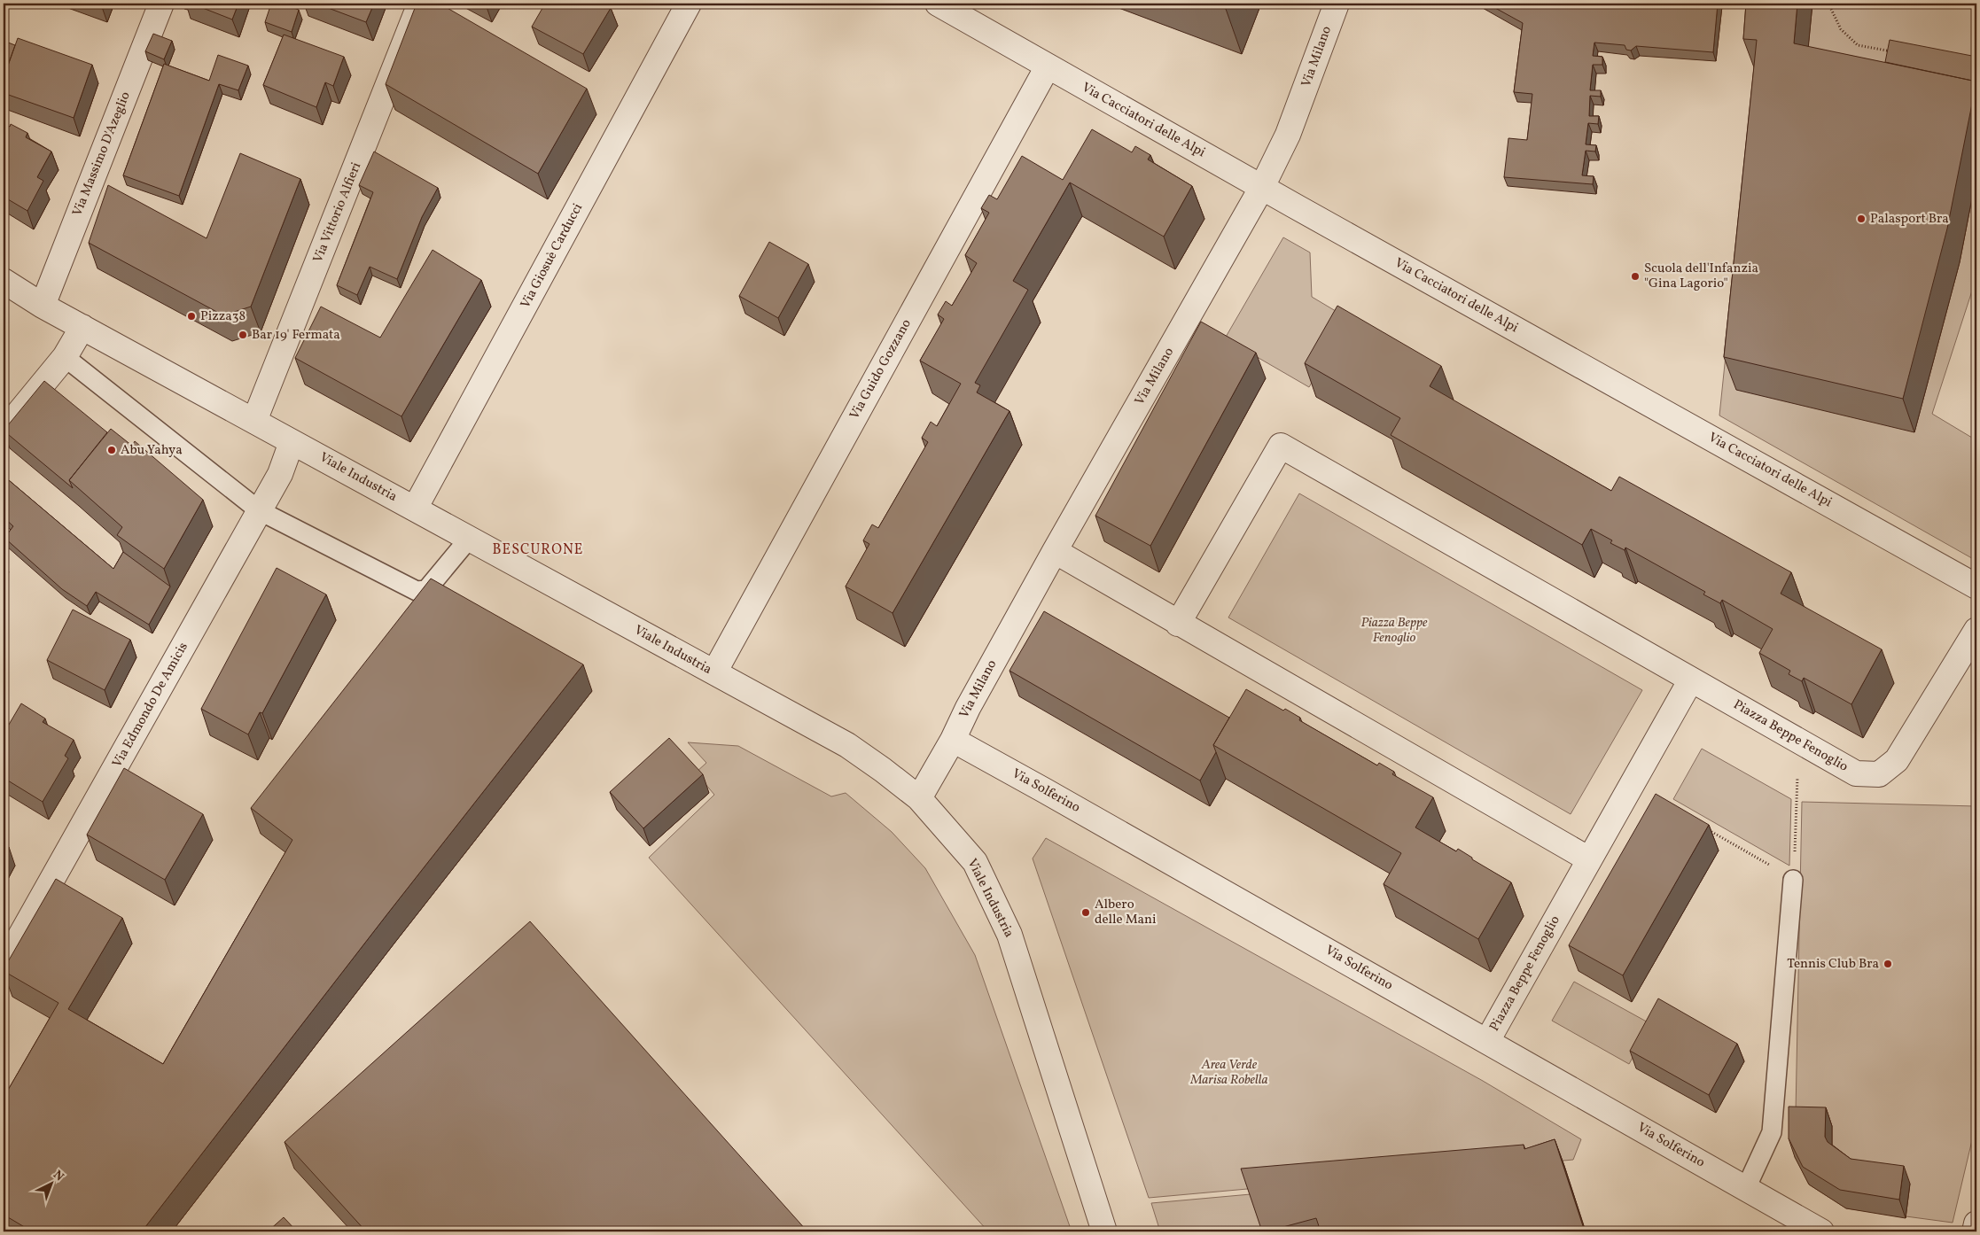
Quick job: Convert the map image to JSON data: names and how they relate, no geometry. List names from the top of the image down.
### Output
{
  "streets": {
    "street": [
      "Via Milano",
      "Via Cacciatori delle Alpi",
      "Via Massimo D'Azeglio",
      "Via Vittorio Alfieri",
      "Via Giosuè Carducci",
      "Via Guido Gozzano",
      "Viale Industria",
      "Via Edmondo De Amicis",
      "Piazza Beppe Fenoglio",
      "Via Solferino"
    ]
  },
  "crossings": [
    ["Via Milano", "Via Cacciatori delle Alpi"],
    ["Via Milano", "Via Solferino"],
    ["Via Cacciatori delle Alpi", "Via Guido Gozzano"],
    ["Via Massimo D'Azeglio", "Viale Industria"],
    ["Via Vittorio Alfieri", "Viale Industria"],
    ["Via Giosuè Carducci", "Viale Industria"],
    ["Via Guido Gozzano", "Viale Industria"],
    ["Viale Industria", "Via Edmondo De Amicis"],
    ["Piazza Beppe Fenoglio", "Via Solferino"]
  ],
  "districts": ["BESCURONE"],
  "parks": ["Piazza Beppe Fenoglio", "Area Verde Marisa Robella"],
  "places": [
    "Palasport Bra",
    "Scuola dell'Infanzia \"Gina Lagorio\"",
    "Pizza38",
    "Bar 19' Fermata",
    "Abu Yahya",
    "Albero delle Mani",
    "Tennis Club Bra"
  ],
  "north": "top right"
}
